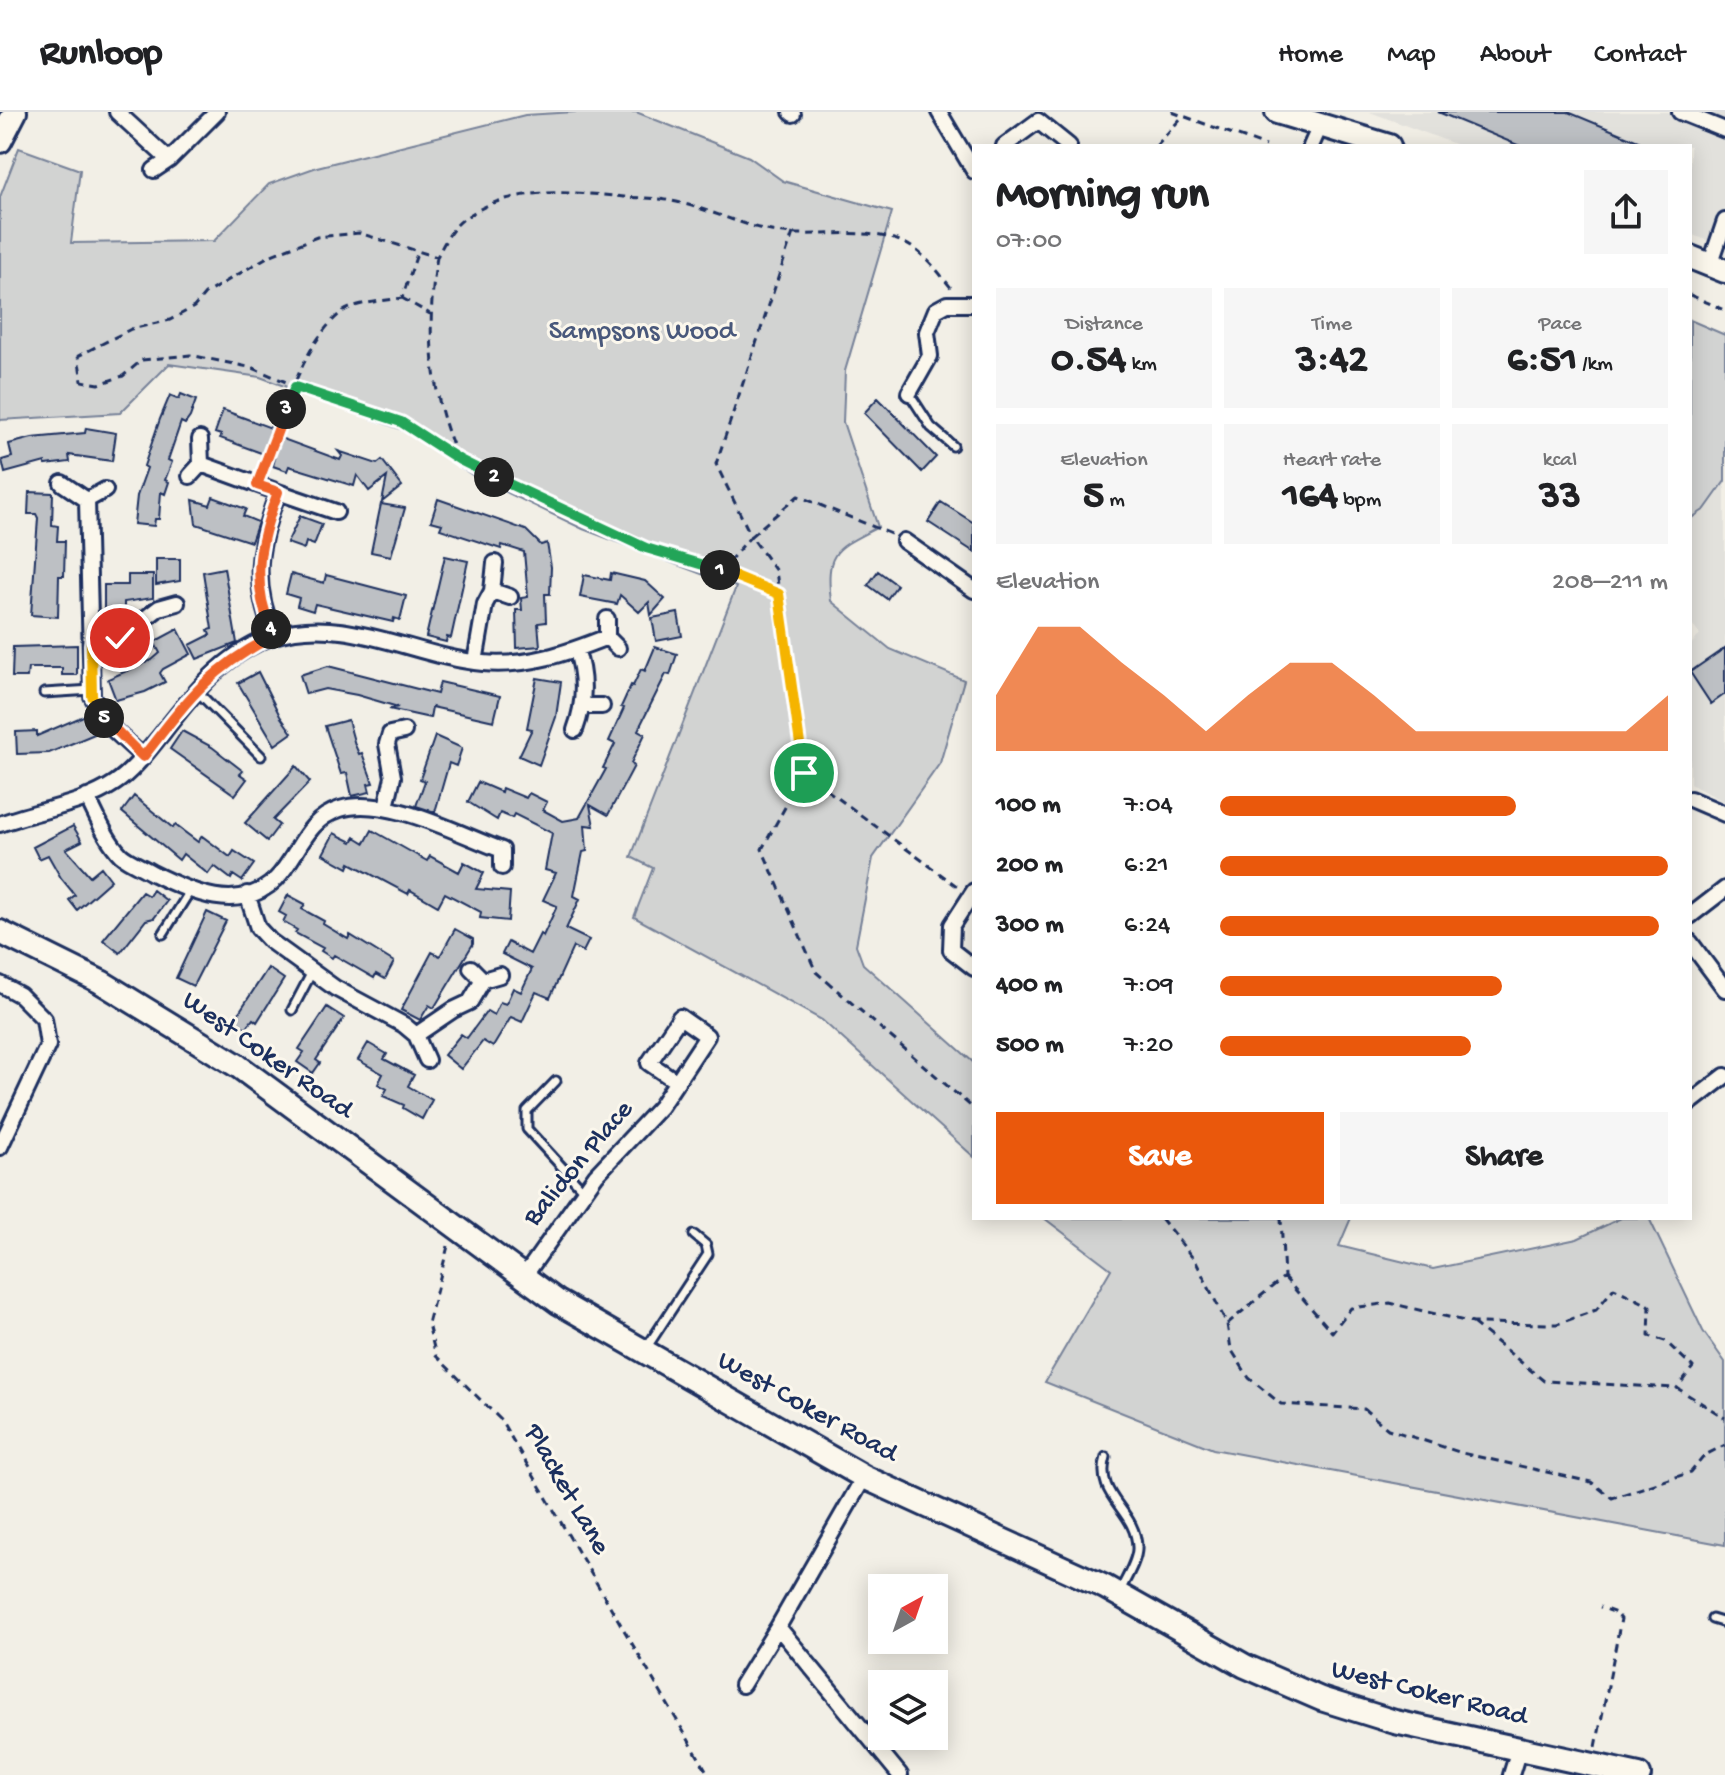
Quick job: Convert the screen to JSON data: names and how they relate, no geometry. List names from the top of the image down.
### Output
{
  "streets": {
    "main road": ["West Coker Road"],
    "street": ["Balidon Place"],
    "path": ["Placket Lane"]
  },
  "crossings": [
    ["West Coker Road", "Balidon Place"],
    ["West Coker Road", "Placket Lane"]
  ],
  "parks": ["Sampsons Wood"],
  "north": "top right",
  "page": {
    "header": "Runloop",
    "nav": [
      "Home",
      "Map",
      "About",
      "Contact"
    ],
    "heading": ["Morning run", "07:00"],
    "stats": [
      ["Distance", "0.54 km"],
      ["Time", "3:42"],
      ["Pace", "6:51 /km"],
      ["Elevation", "5 m"],
      ["Heart rate", "164 bpm"],
      ["kcal", "33"]
    ],
    "pins": [
      "3",
      "2",
      "1",
      "4",
      "5"
    ],
    "chart": ["Elevation", "208–211 m"],
    "list": [
      {
        "name": "100 m",
        "note": "7:04"
      },
      {
        "name": "200 m",
        "note": "6:21"
      },
      {
        "name": "300 m",
        "note": "6:24"
      },
      {
        "name": "400 m",
        "note": "7:09"
      },
      {
        "name": "500 m",
        "note": "7:20"
      }
    ],
    "buttons": ["Save", "Share"]
  }
}
